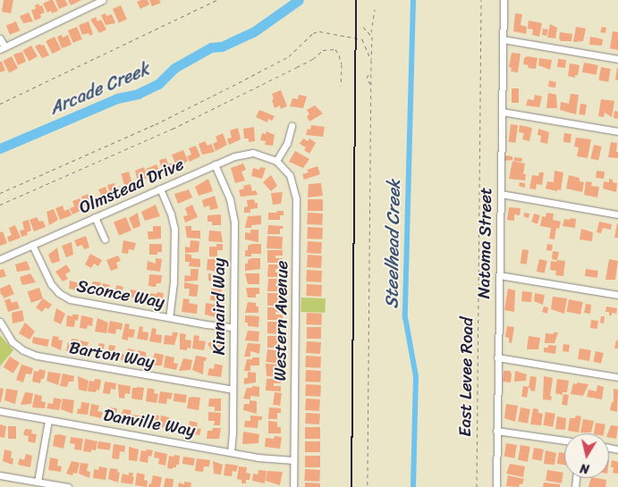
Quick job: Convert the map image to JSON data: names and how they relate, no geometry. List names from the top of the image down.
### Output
{
  "streets": {
    "street": [
      "Olmstead Drive",
      "Natoma Street",
      "Sconce Way",
      "Kinnaird Way",
      "Western Avenue",
      "Barton Way",
      "Danville Way"
    ],
    "path": ["East Levee Road"]
  },
  "crossings": [
    ["Olmstead Drive", "Sconce Way"],
    ["Olmstead Drive", "Kinnaird Way"],
    ["Olmstead Drive", "Western Avenue"],
    ["Sconce Way", "Kinnaird Way"],
    ["Kinnaird Way", "Barton Way"],
    ["Kinnaird Way", "Danville Way"],
    ["Western Avenue", "Danville Way"]
  ],
  "water": ["Arcade Creek", "Steelhead Creek"],
  "north": "bottom"
}
